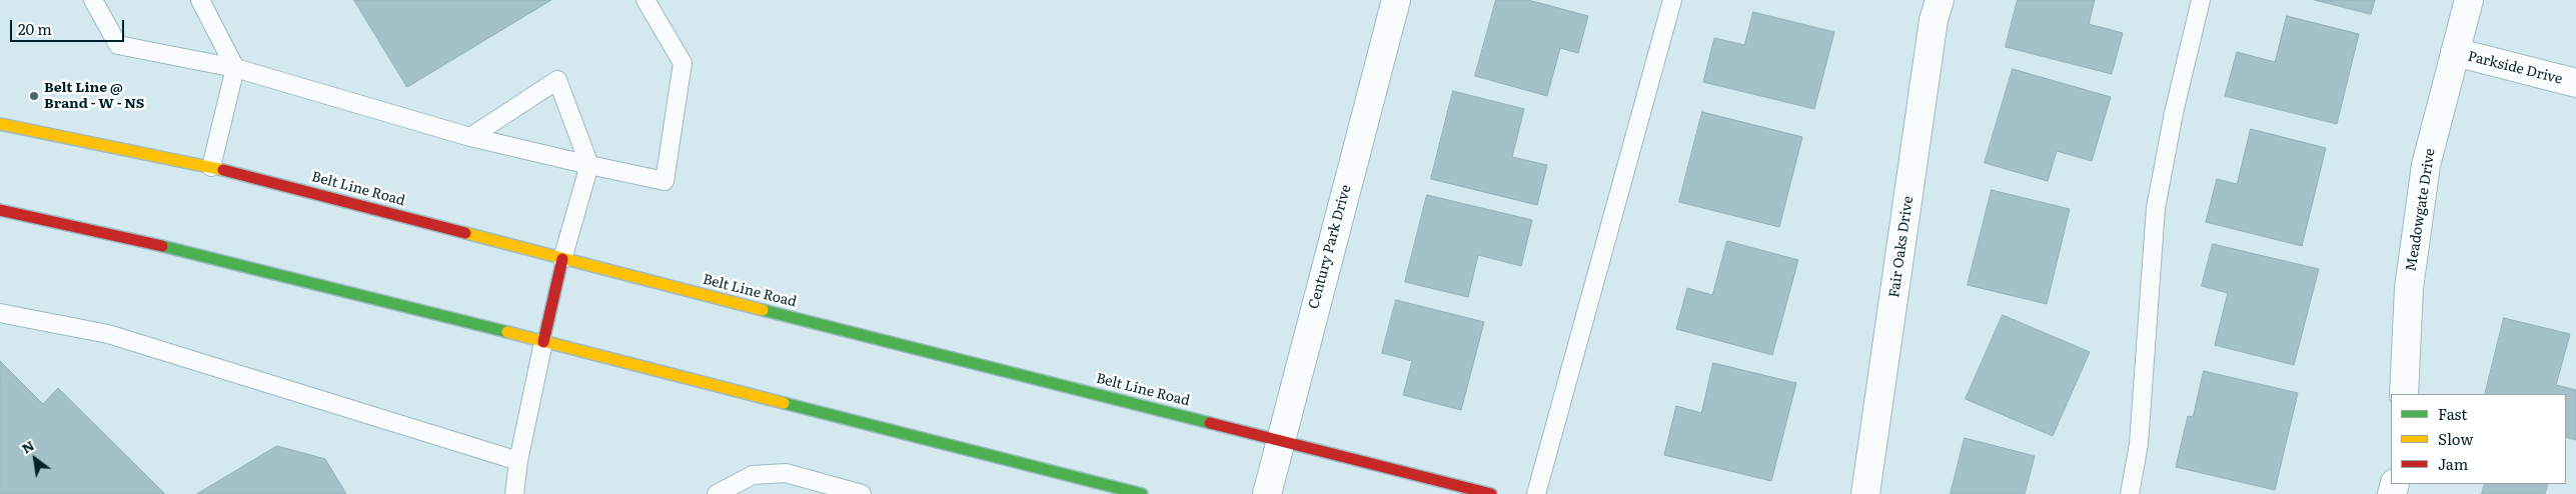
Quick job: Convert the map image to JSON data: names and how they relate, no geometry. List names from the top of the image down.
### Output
{
  "streets": {
    "main road": ["Belt Line Road"],
    "street": [
      "Parkside Drive",
      "Meadowgate Drive",
      "Century Park Drive",
      "Fair Oaks Drive"
    ]
  },
  "crossings": [
    ["Parkside Drive", "Meadowgate Drive"],
    ["Belt Line Road", "Century Park Drive"]
  ],
  "places": ["Belt Line @ Brand - W - NS"],
  "legend": ["Fast", "Slow", "Jam"],
  "scale_bar": "20 m",
  "north": "top left"
}
